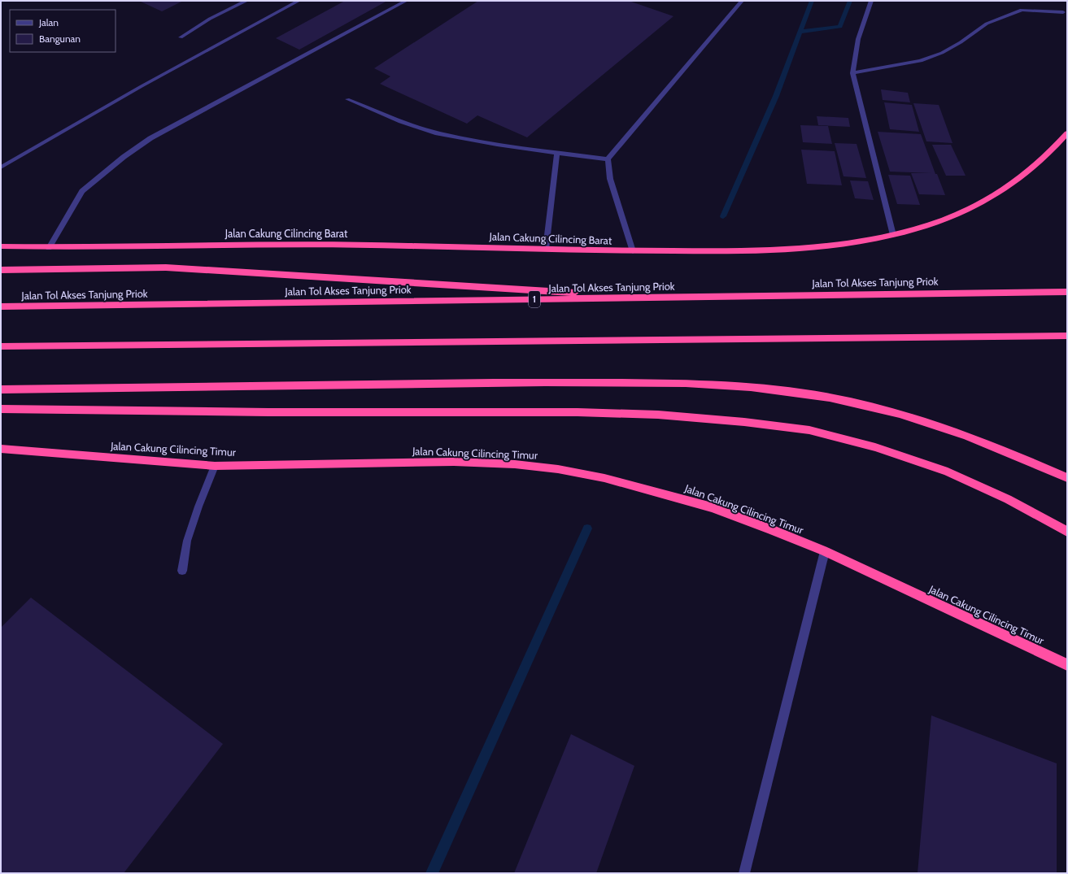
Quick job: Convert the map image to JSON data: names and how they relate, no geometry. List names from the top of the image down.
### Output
{
  "streets": {
    "highway": [
      "Jalan Cakung Cilincing Barat",
      "Jalan Tol Akses Tanjung Priok",
      "1",
      "Jalan Cakung Cilincing Timur"
    ]
  },
  "legend": ["Jalan", "Bangunan"]
}
